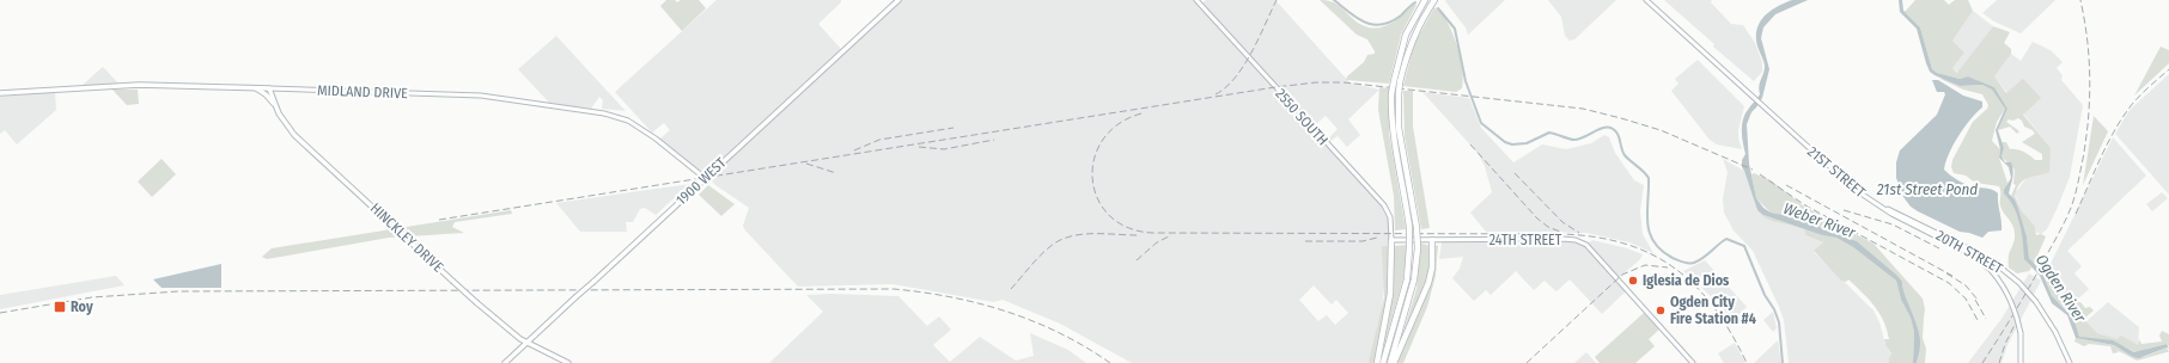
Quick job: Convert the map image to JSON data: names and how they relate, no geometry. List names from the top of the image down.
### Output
{
  "streets": {
    "main road": [
      "MIDLAND DRIVE",
      "2550 SOUTH",
      "21ST STREET",
      "1900 WEST",
      "HINCKLEY DRIVE",
      "24TH STREET",
      "20TH STREET"
    ]
  },
  "crossings": [
    ["MIDLAND DRIVE", "1900 WEST"],
    ["MIDLAND DRIVE", "HINCKLEY DRIVE"],
    ["2550 SOUTH", "24TH STREET"],
    ["21ST STREET", "20TH STREET"],
    ["1900 WEST", "HINCKLEY DRIVE"]
  ],
  "water": ["21st Street Pond", "Weber River", "Ogden River"],
  "places": {
    "other": ["Iglesia de Dios", "Ogden City Fire Station #4"],
    "transit": ["Roy"]
  }
}
